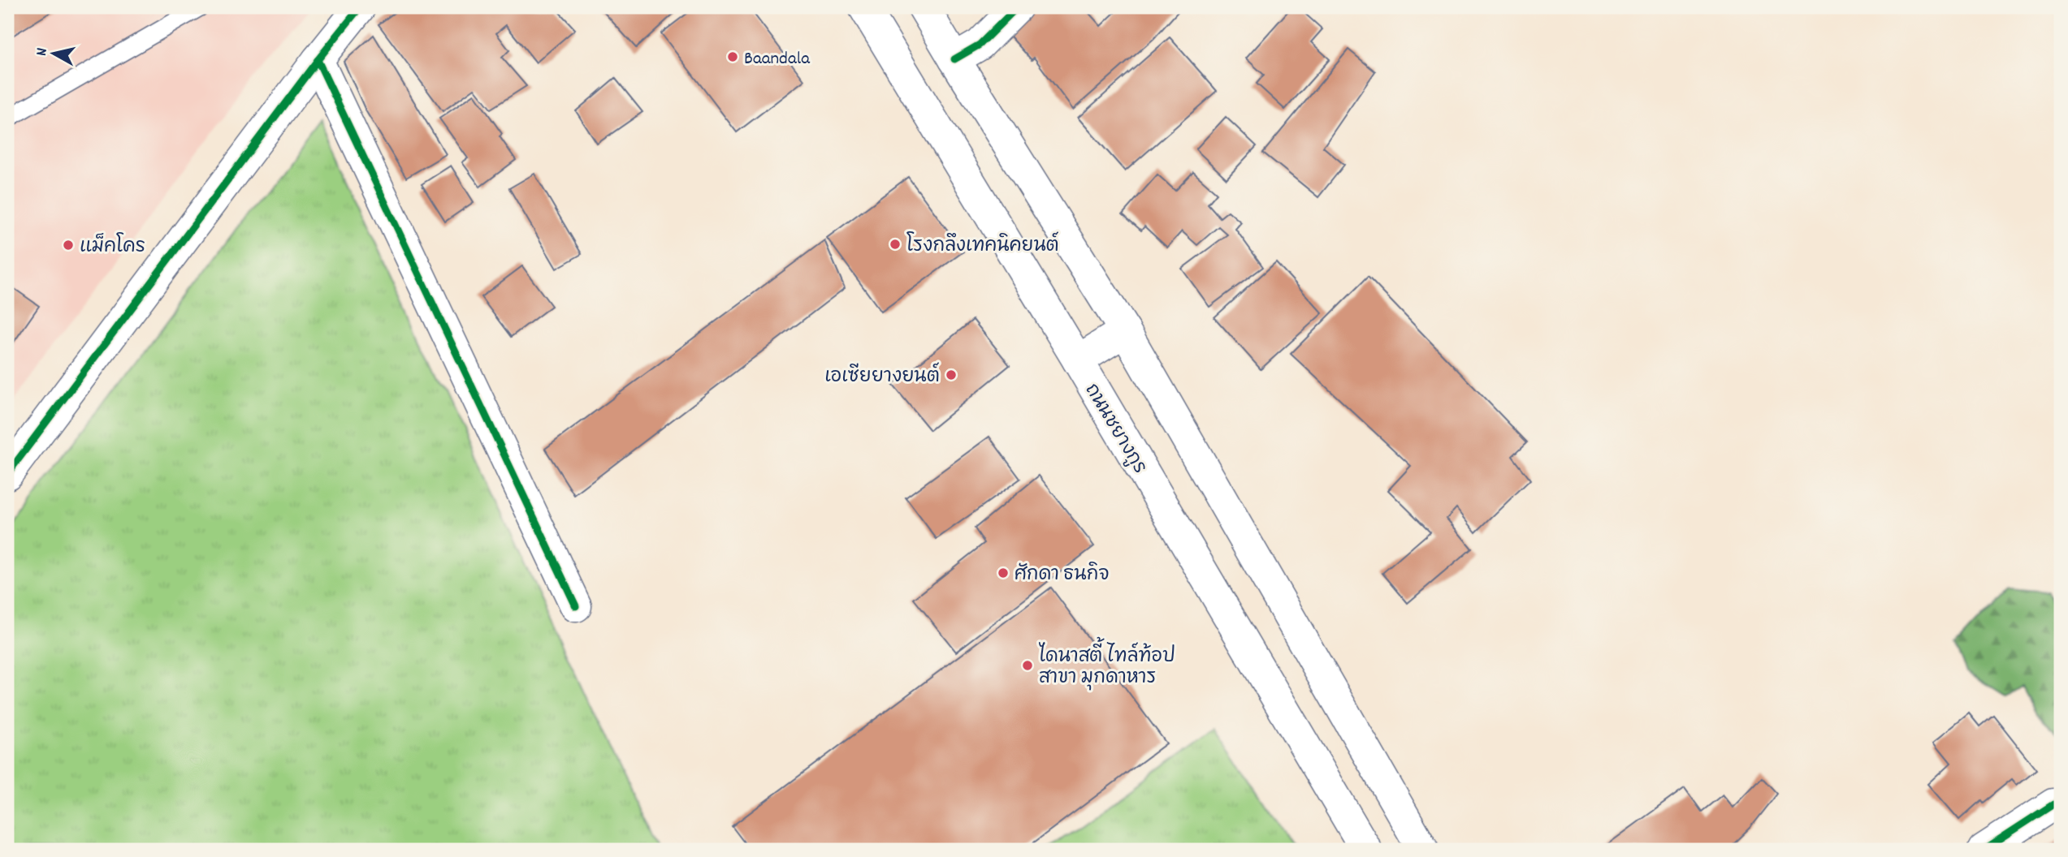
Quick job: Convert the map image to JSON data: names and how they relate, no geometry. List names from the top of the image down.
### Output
{
  "streets": {
    "main road": ["ถนนชยางกูร"]
  },
  "places": [
    "Baandala",
    "โรงกลึงเทคนิคยนต์",
    "แม็คโคร",
    "เอเซียยางยนต์",
    "ศักดา ธนกิจ",
    "ไดนาสตี้ ไทล์ท้อป สาขา มุกดาหาร"
  ],
  "north": "left"
}
